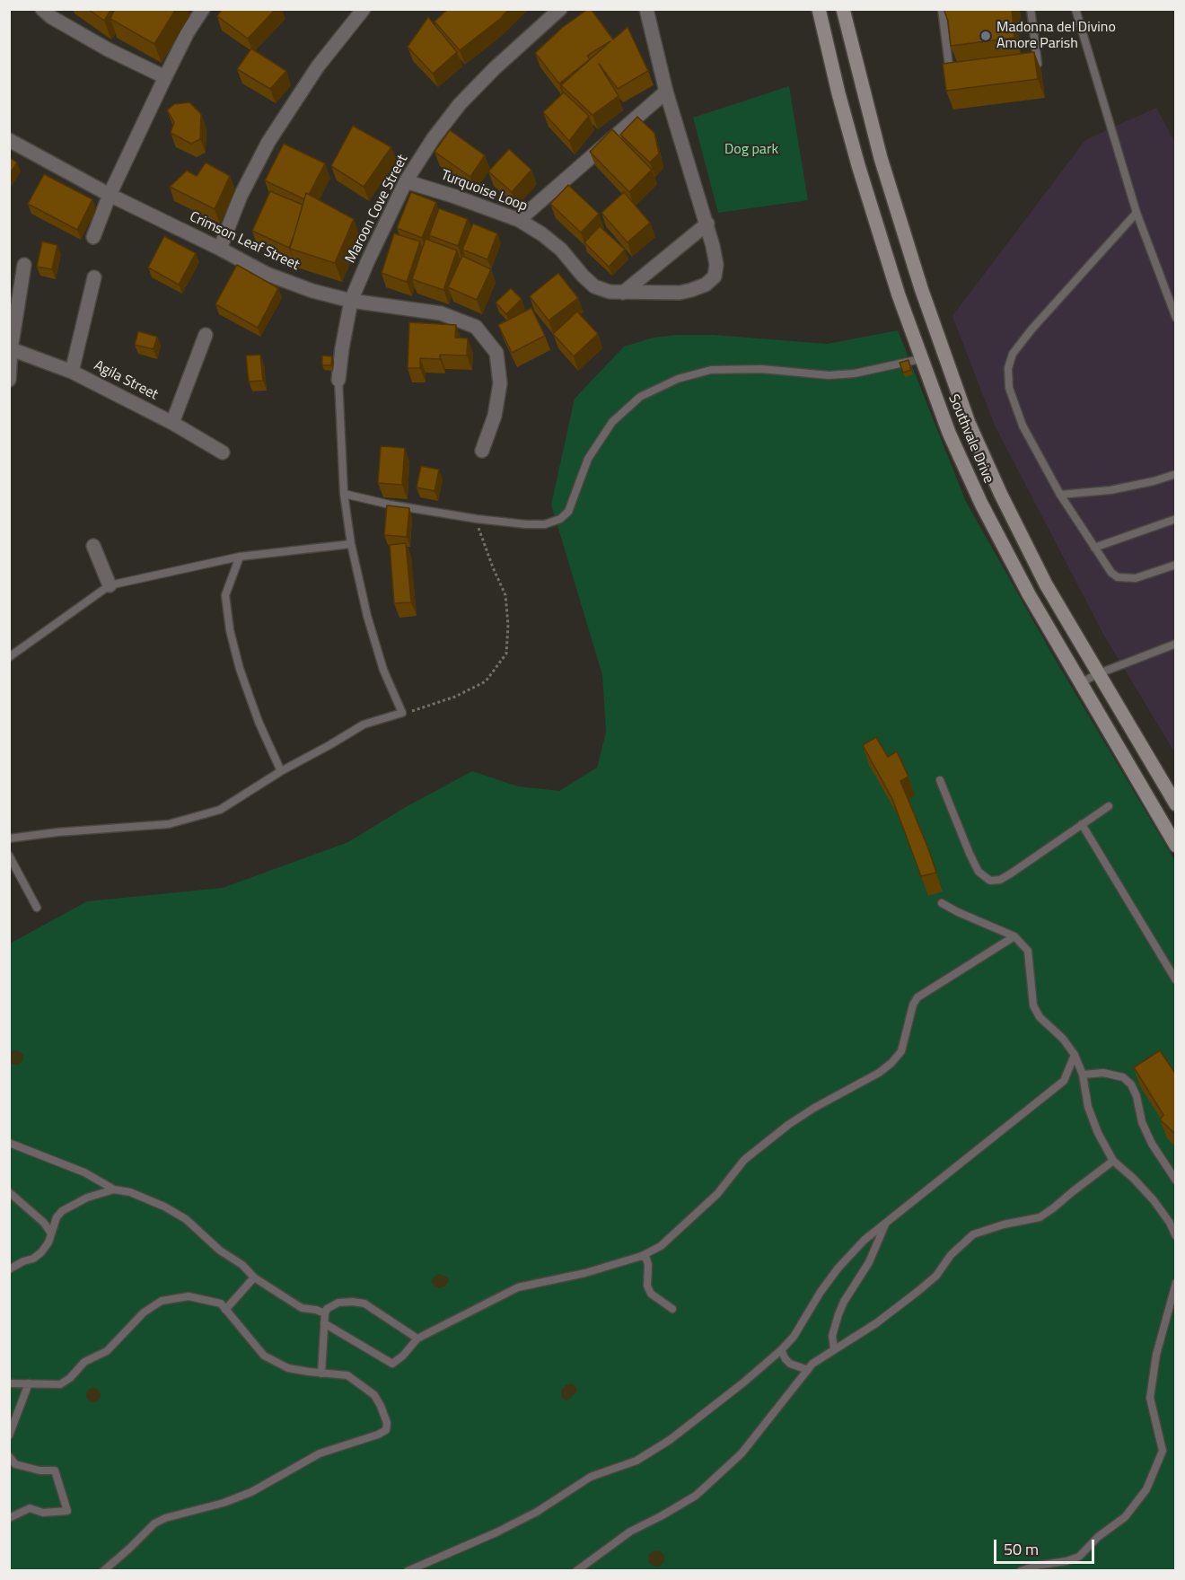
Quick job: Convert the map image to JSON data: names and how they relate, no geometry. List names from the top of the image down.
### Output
{
  "streets": {
    "street": [
      "Turquoise Loop",
      "Maroon Cove Street",
      "Crimson Leaf Street",
      "Agila Street",
      "Southvale Drive"
    ]
  },
  "crossings": [
    ["Turquoise Loop", "Maroon Cove Street"],
    ["Maroon Cove Street", "Crimson Leaf Street"]
  ],
  "parks": ["Dog park"],
  "places": ["Madonna del Divino Amore Parish"],
  "scale_bar": "50 m"
}
